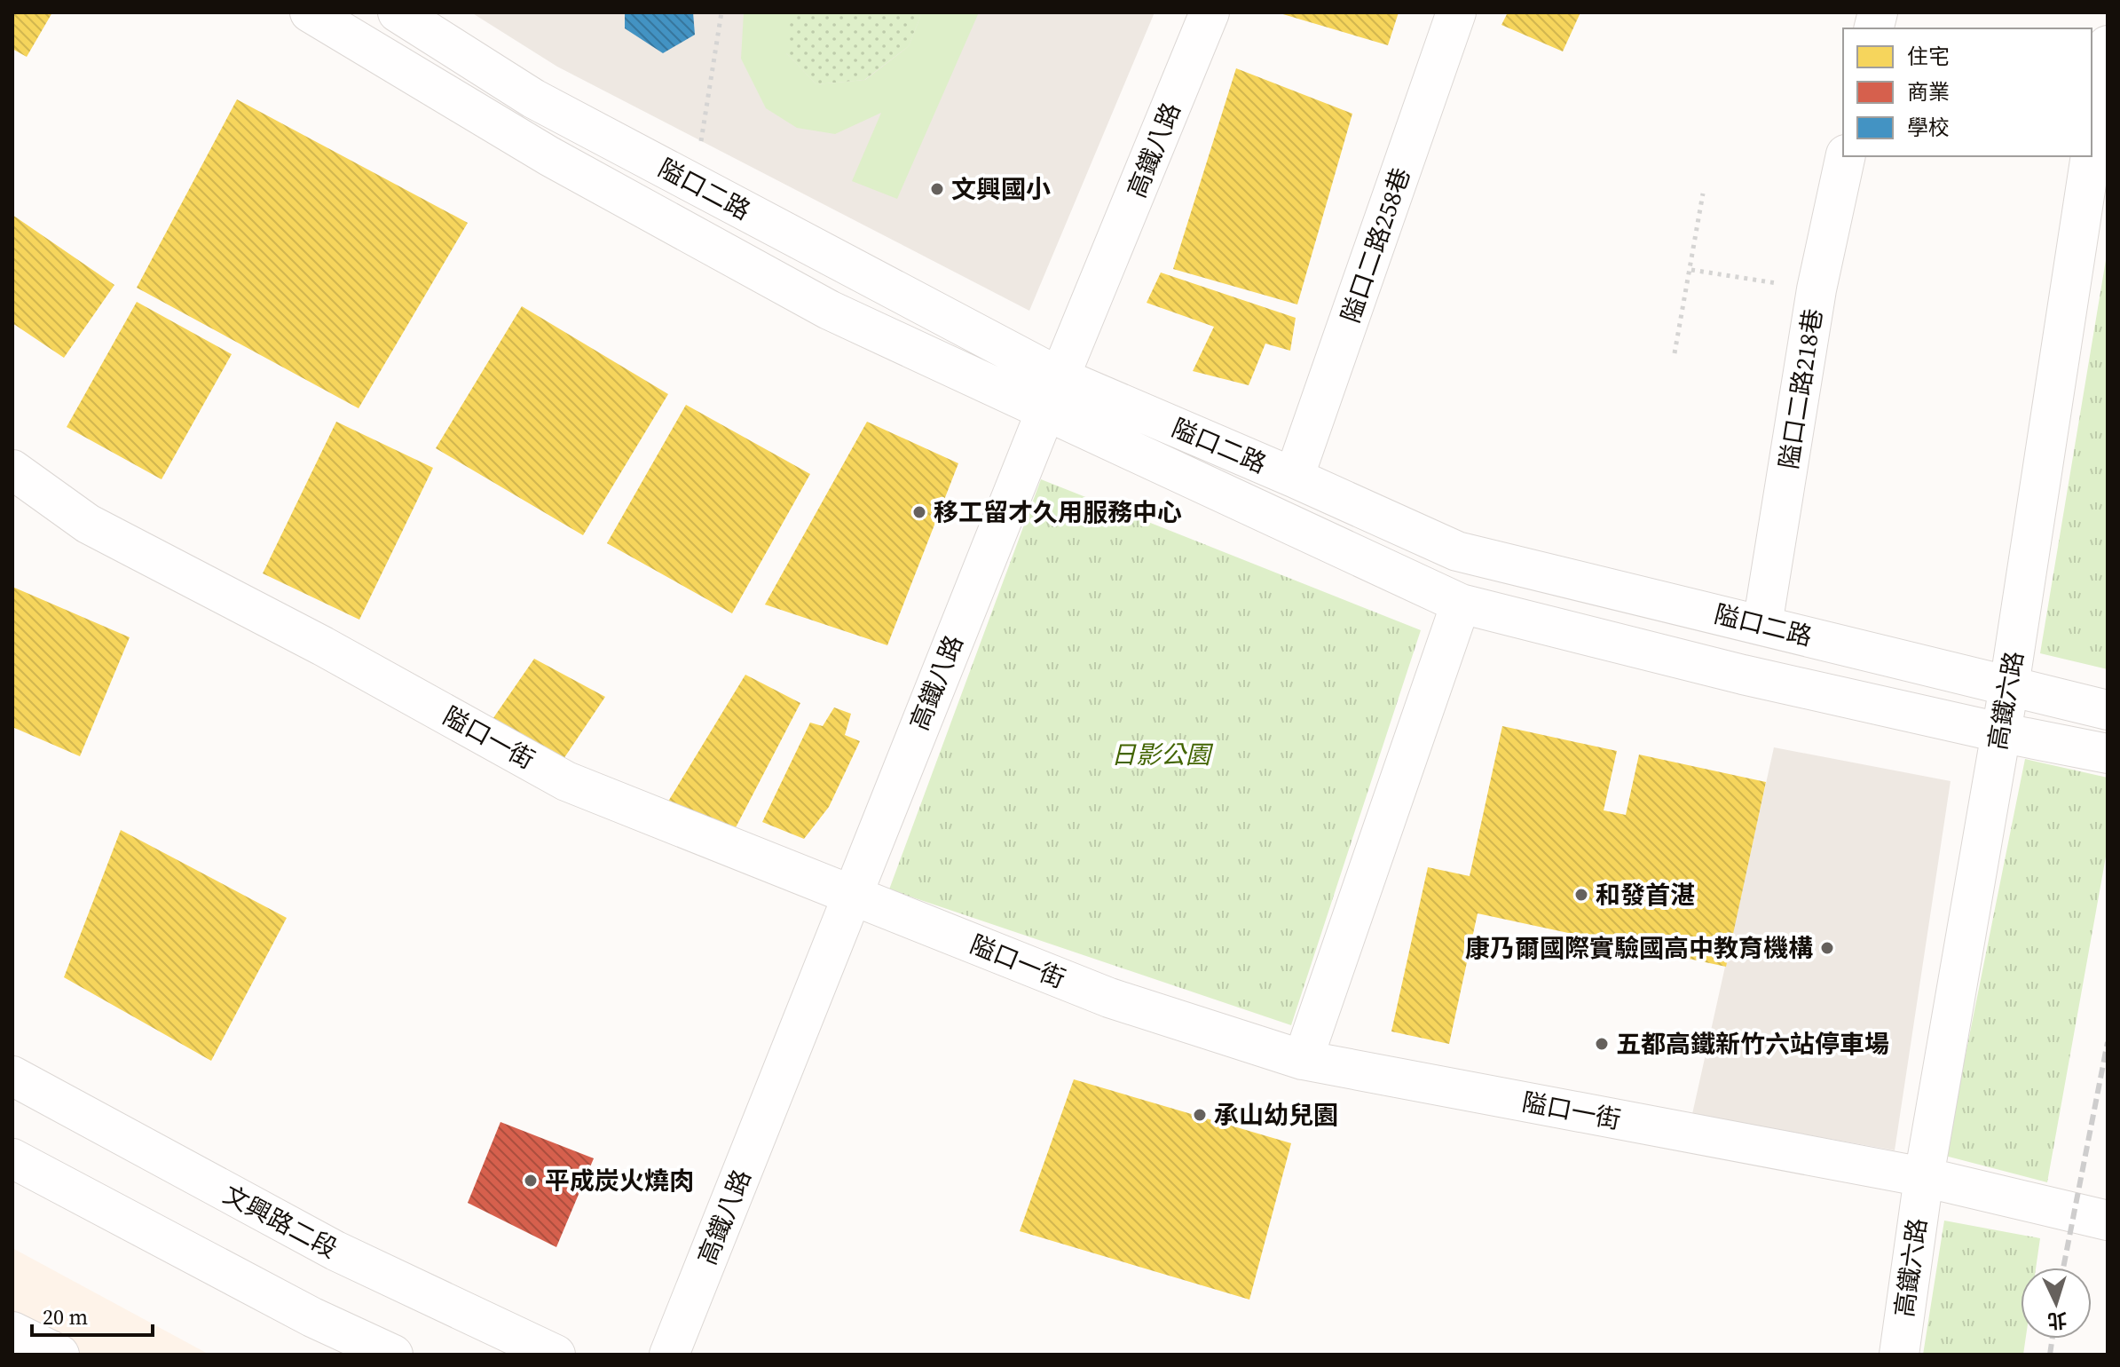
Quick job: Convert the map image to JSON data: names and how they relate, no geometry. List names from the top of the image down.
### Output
{
  "streets": {
    "street": [
      "高鐵八路",
      "隘口二路",
      "隘口二路258巷",
      "隘口二路218巷",
      "高鐵六路",
      "隘口一街",
      "文興路二段"
    ]
  },
  "crossings": [
    ["高鐵八路", "隘口二路"],
    ["高鐵八路", "隘口一街"],
    ["隘口二路", "隘口二路258巷"],
    ["隘口二路", "隘口二路218巷"],
    ["隘口二路", "高鐵六路"],
    ["高鐵六路", "隘口一街"]
  ],
  "parks": ["日影公園"],
  "places": [
    "文興國小",
    "移工留才久用服務中心",
    "和發首湛",
    "康乃爾國際實驗國高中教育機構",
    "五都高鐵新竹六站停車場",
    "承山幼兒園",
    "平成炭火燒肉"
  ],
  "legend": ["住宅", "商業", "學校"],
  "scale_bar": "20 m",
  "north": "bottom"
}
